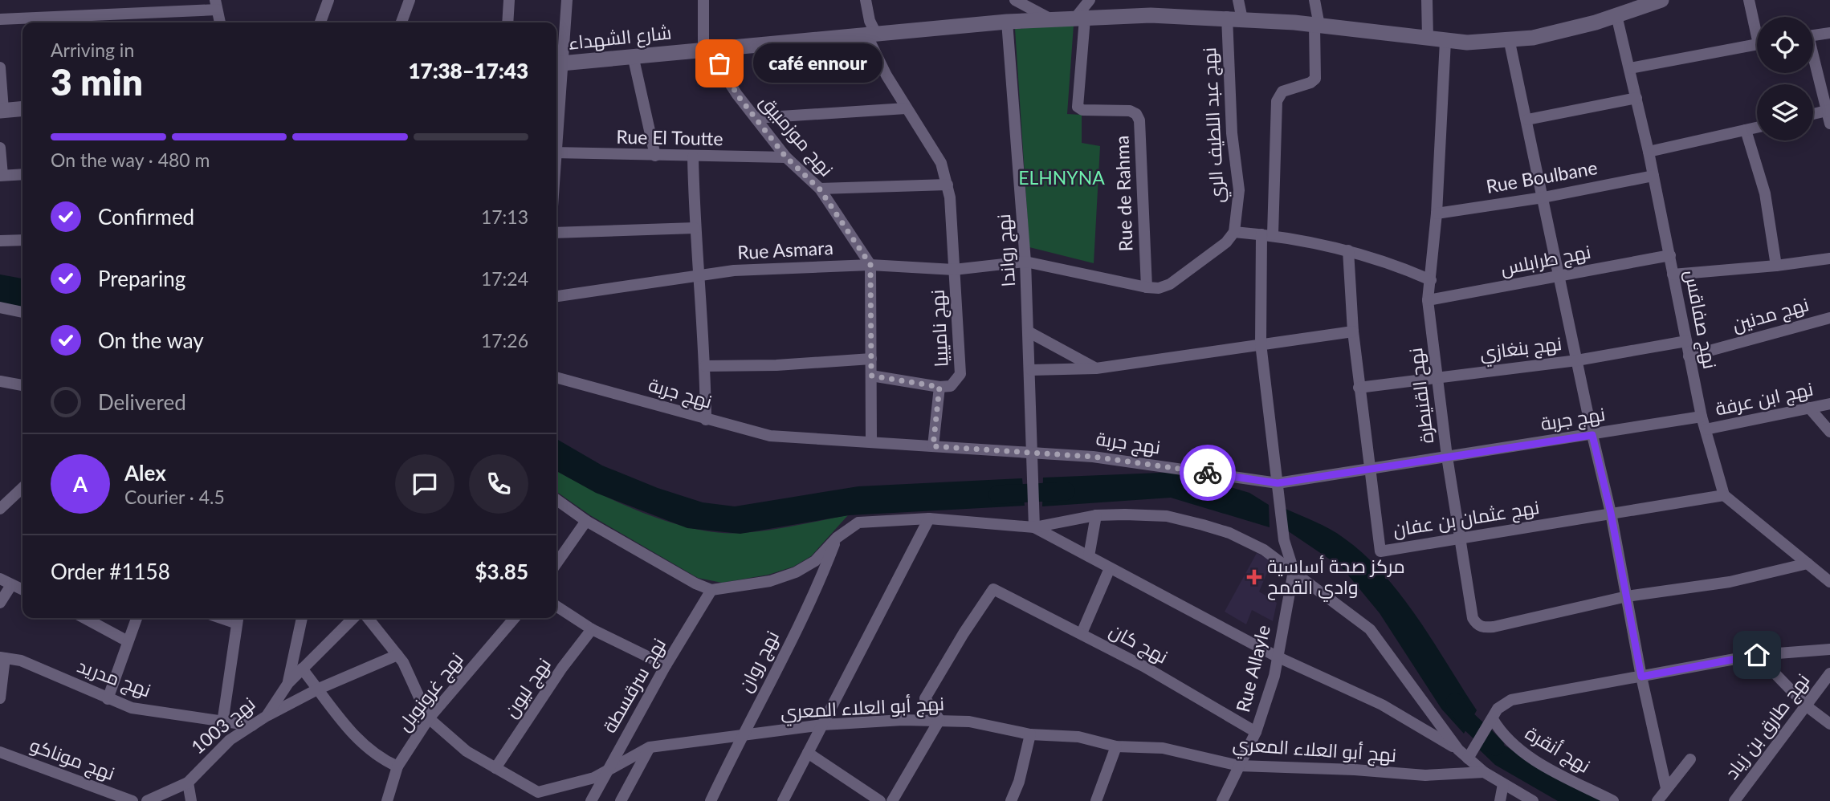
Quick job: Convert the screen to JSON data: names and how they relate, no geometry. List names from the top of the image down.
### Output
{
  "streets": {
    "main road": ["شارع الشهداء"],
    "street": [
      "نهج عبد اللطيف الري",
      "نهج موزمبيق",
      "Rue El Toutte",
      "Rue Boulbane",
      "Rue de Rahma",
      "Rue Asmara",
      "نهج رواندا",
      "نهج طرابلس",
      "نهج مدنين",
      "نهج صفاقس",
      "نهج ناميبيا",
      "نهج بنغازي",
      "نهج جربة",
      "نهح القنيطرة",
      "نهج ابن عرفة",
      "نهج عثمان بن عفان",
      "نهج كان",
      "نهج روان",
      "Rue Allayle",
      "نهج مدريد",
      "نهج سرقسطة",
      "نهج ليون",
      "نهج غرونوبل",
      "نهج أبو العلاء المعري",
      "نهج 1003",
      "نهج طارق بن زياد",
      "نهج أنقرة",
      "نهج موناكو"
    ]
  },
  "crossings": [
    ["شارع الشهداء", "نهج عبد اللطيف الري"],
    ["شارع الشهداء", "نهج موزمبيق"],
    ["شارع الشهداء", "Rue de Rahma"],
    ["شارع الشهداء", "نهج رواندا"],
    ["شارع الشهداء", "نهج صفاقس"],
    ["شارع الشهداء", "نهج ناميبيا"],
    ["شارع الشهداء", "نهح القنيطرة"],
    ["شارع الشهداء", "Rue Allayle"],
    ["نهج عبد اللطيف الري", "Rue Asmara"],
    ["نهج موزمبيق", "Rue El Toutte"],
    ["نهج موزمبيق", "Rue Asmara"],
    ["Rue Boulbane", "نهج صفاقس"],
    ["Rue Boulbane", "نهح القنيطرة"],
    ["Rue de Rahma", "Rue Asmara"],
    ["Rue Asmara", "نهج رواندا"],
    ["Rue Asmara", "نهج ناميبيا"],
    ["نهج رواندا", "نهج جربة"],
    ["نهج طرابلس", "نهج صفاقس"],
    ["نهج طرابلس", "نهح القنيطرة"],
    ["نهج مدنين", "نهج صفاقس"],
    ["نهج صفاقس", "نهج بنغازي"],
    ["نهج صفاقس", "نهج جربة"],
    ["نهج صفاقس", "نهج ابن عرفة"],
    ["نهج صفاقس", "نهج عثمان بن عفان"],
    ["نهج بنغازي", "نهح القنيطرة"],
    ["نهج بنغازي", "نهج عثمان بن عفان"],
    ["نهج جربة", "نهح القنيطرة"],
    ["نهج جربة", "نهج عثمان بن عفان"],
    ["نهج جربة", "Rue Allayle"],
    ["نهح القنيطرة", "نهج عثمان بن عفان"],
    ["نهج كان", "Rue Allayle"],
    ["نهج كان", "نهج أبو العلاء المعري"],
    ["نهج روان", "نهج أبو العلاء المعري"],
    ["Rue Allayle", "نهج أبو العلاء المعري"],
    ["نهج مدريد", "نهج 1003"],
    ["نهج سرقسطة", "نهج أبو العلاء المعري"],
    ["نهج ليون", "نهج أبو العلاء المعري"],
    ["نهج غرونوبل", "نهج أبو العلاء المعري"]
  ],
  "parks": ["ELHNYNA"],
  "places": {
    "other": ["café ennour"],
    "health": ["مركز صحة أساسية وادي القمح"]
  },
  "page": {
    "heading": ["3 min", "Arriving in", "17:38–17:43"],
    "panel": [
      "Alex",
      "Courier · 4.5",
      "Order #1158",
      "$3.85"
    ],
    "bubble": "café ennour",
    "bar": "On the way · 480 m",
    "list": [
      ["Confirmed", "17:13"],
      ["Preparing", "17:24"],
      ["On the way", "17:26"],
      "Delivered"
    ],
    "round": "A"
  }
}
